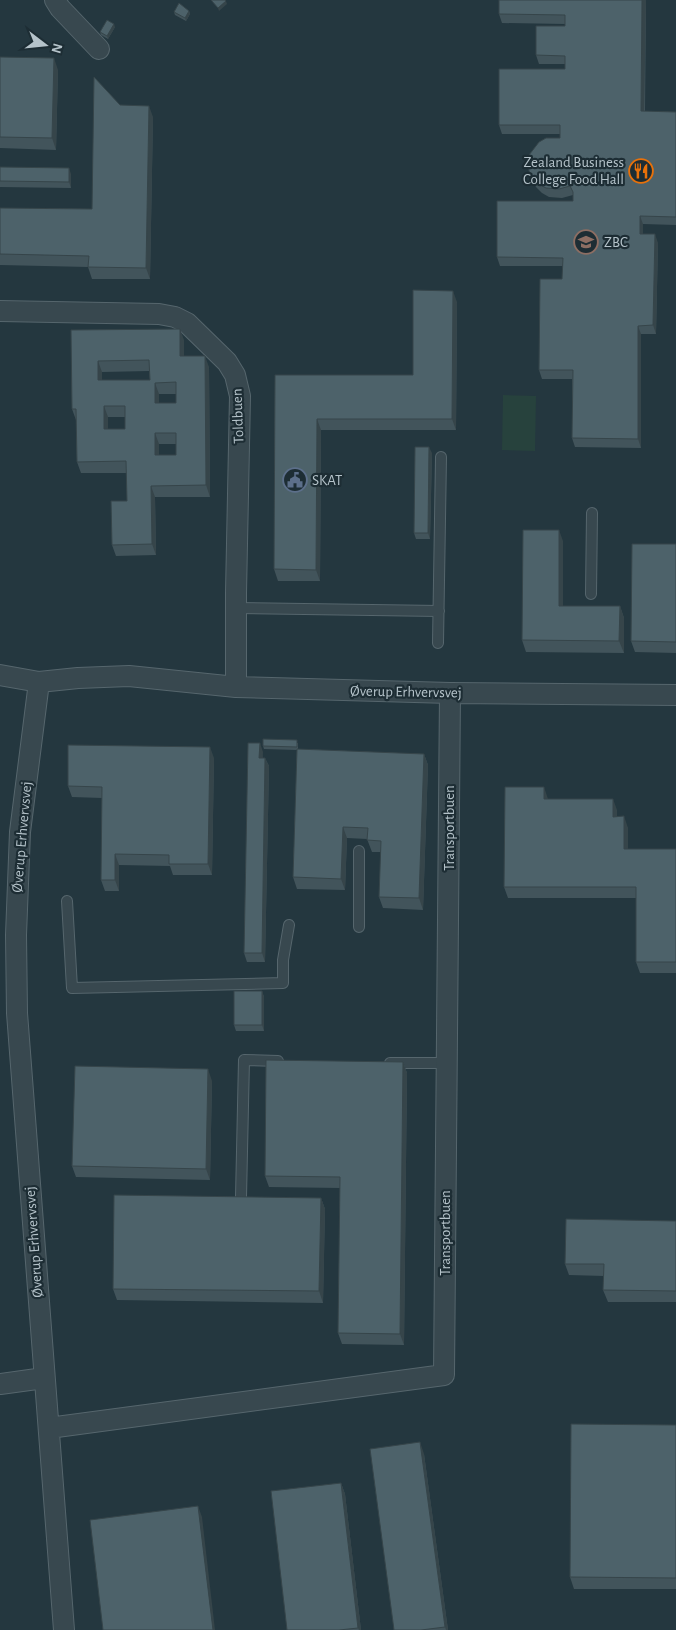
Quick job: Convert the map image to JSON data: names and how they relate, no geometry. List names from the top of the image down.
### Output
{
  "streets": {
    "street": ["Toldbuen", "Øverup Erhvervsvej", "Transportbuen"]
  },
  "crossings": [
    ["Toldbuen", "Øverup Erhvervsvej"],
    ["Øverup Erhvervsvej", "Transportbuen"]
  ],
  "places": {
    "restaurant": ["Zealand Business College Food Hall"],
    "school or university": ["ZBC"],
    "public building": ["SKAT"]
  },
  "north": "right"
}
